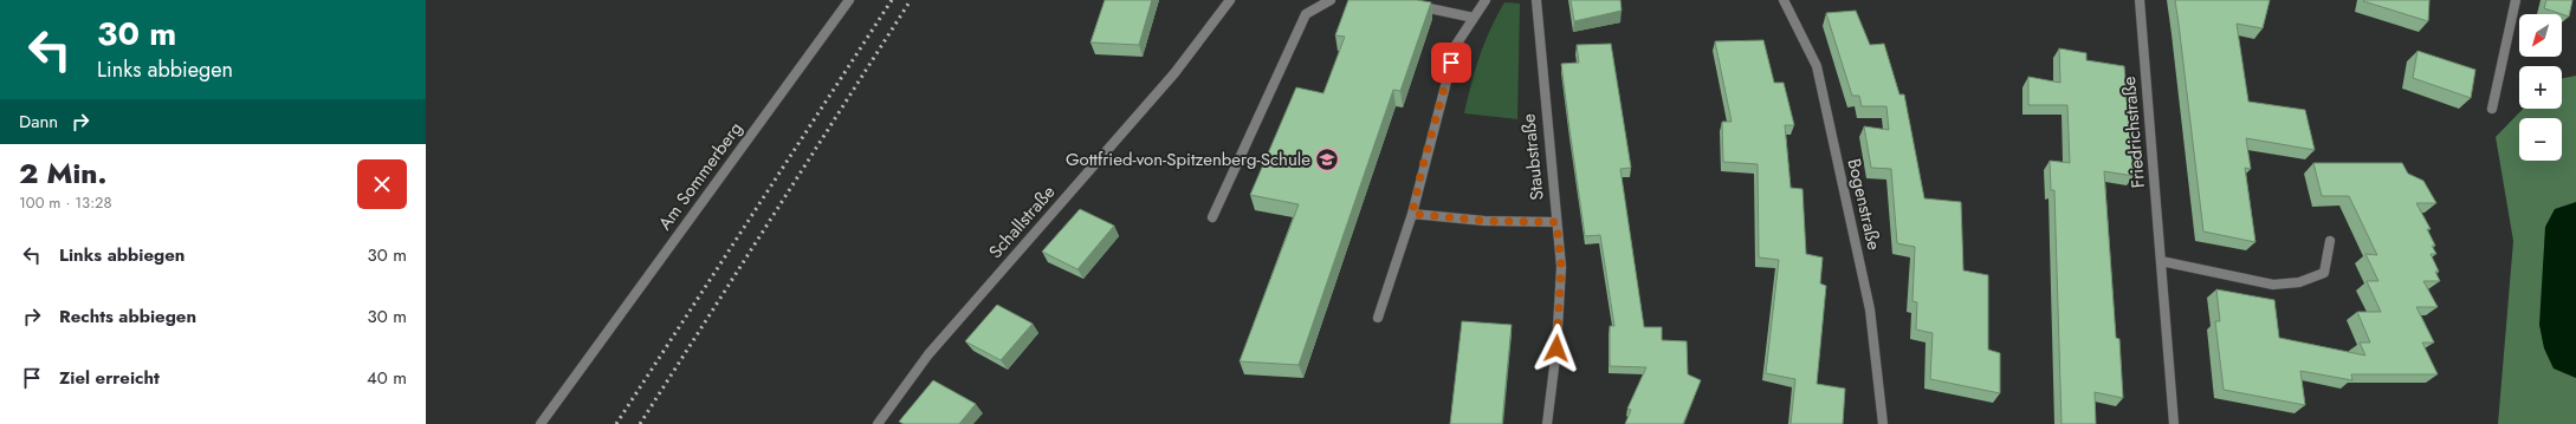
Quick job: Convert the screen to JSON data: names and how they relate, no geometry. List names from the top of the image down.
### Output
{
  "streets": {
    "street": [
      "Friedrichstraße",
      "Staubstraße",
      "Am Sommerberg",
      "Bogenstraße",
      "Schallstraße"
    ]
  },
  "places": {
    "school or university": ["Gottfried-von-Spitzenberg-Schule"]
  },
  "north": "bottom left",
  "page": {
    "turn": ["30 m", "Links abbiegen"],
    "map_buttons": ["+", "−"],
    "then": "Dann",
    "heading": ["2 Min.", "100 m · 13:28"],
    "list": [
      {
        "name": "Links abbiegen",
        "value": "30 m"
      },
      {
        "name": "Rechts abbiegen",
        "value": "30 m"
      },
      {
        "name": "Ziel erreicht",
        "value": "40 m"
      }
    ]
  }
}
